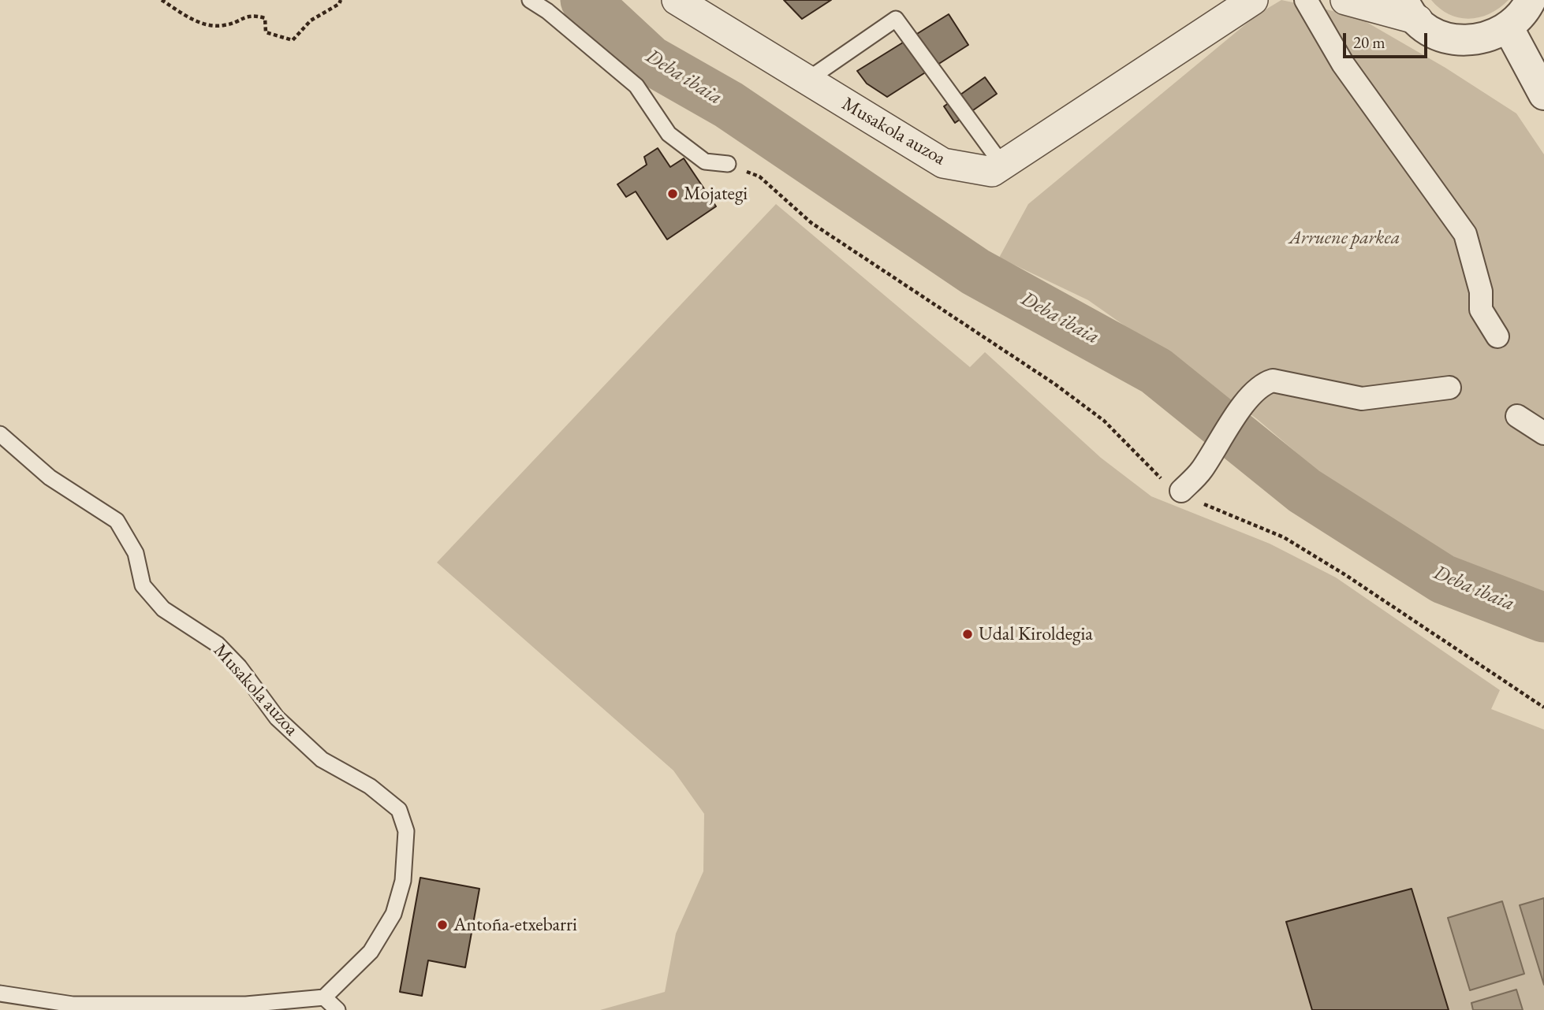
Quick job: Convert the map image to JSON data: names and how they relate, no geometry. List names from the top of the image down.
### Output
{
  "streets": {
    "street": ["Musakola auzoa"]
  },
  "water": ["Deba ibaia"],
  "parks": ["Arruene parkea"],
  "places": ["Mojategi", "Udal Kiroldegia", "Antoña-etxebarri"],
  "scale_bar": "20 m"
}
